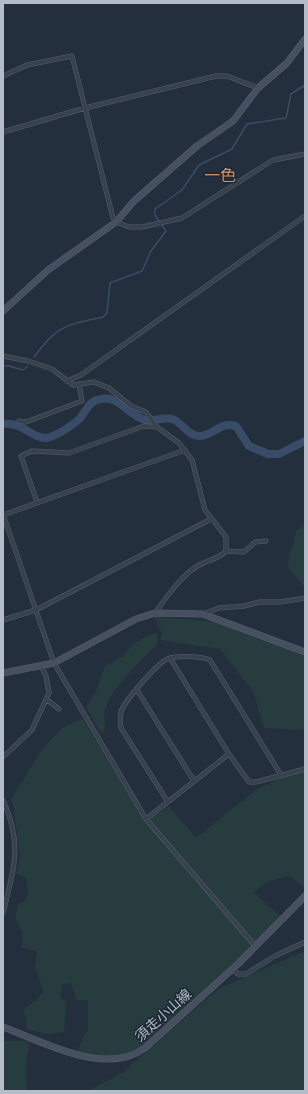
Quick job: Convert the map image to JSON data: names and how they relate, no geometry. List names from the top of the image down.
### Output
{
  "streets": {
    "street": ["須走小山線"]
  },
  "districts": ["一色"]
}
